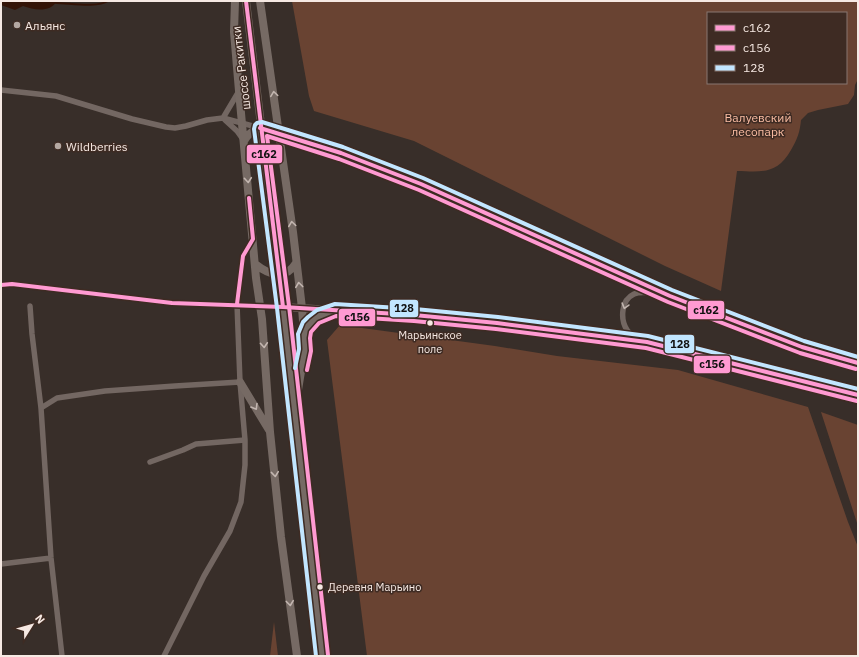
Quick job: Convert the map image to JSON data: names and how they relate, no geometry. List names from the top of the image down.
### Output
{
  "streets": {
    "main road": ["шоссе Ракитки"]
  },
  "parks": ["Валуевский лесопарк"],
  "places": [
    "Альянс",
    "Wildberries",
    "Марьинское поле",
    "Деревня Марьино"
  ],
  "lines": ["transit line с162", "transit line 128", "transit line с156"],
  "legend": ["с162", "с156", "128"],
  "north": "top right"
}
